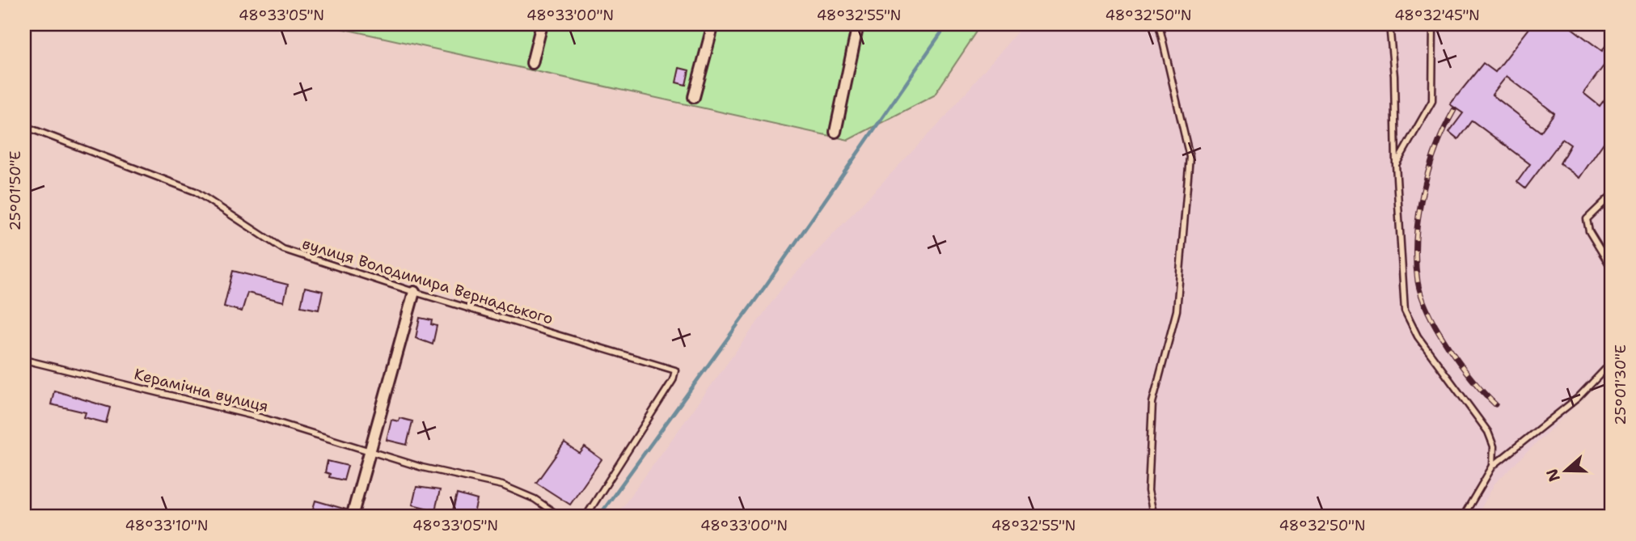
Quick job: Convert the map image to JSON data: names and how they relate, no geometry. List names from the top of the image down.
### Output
{
  "streets": {
    "lane": ["вулиця Володимира Вернадського", "Керамічна вулиця"]
  },
  "north": "left",
  "coordinates": [
    "48°33'05\"N",
    "48°33'00\"N",
    "48°32'55\"N",
    "48°32'50\"N",
    "48°32'45\"N",
    "25°01'50\"E",
    "25°01'30\"E",
    "48°33'10\"N"
  ]
}
